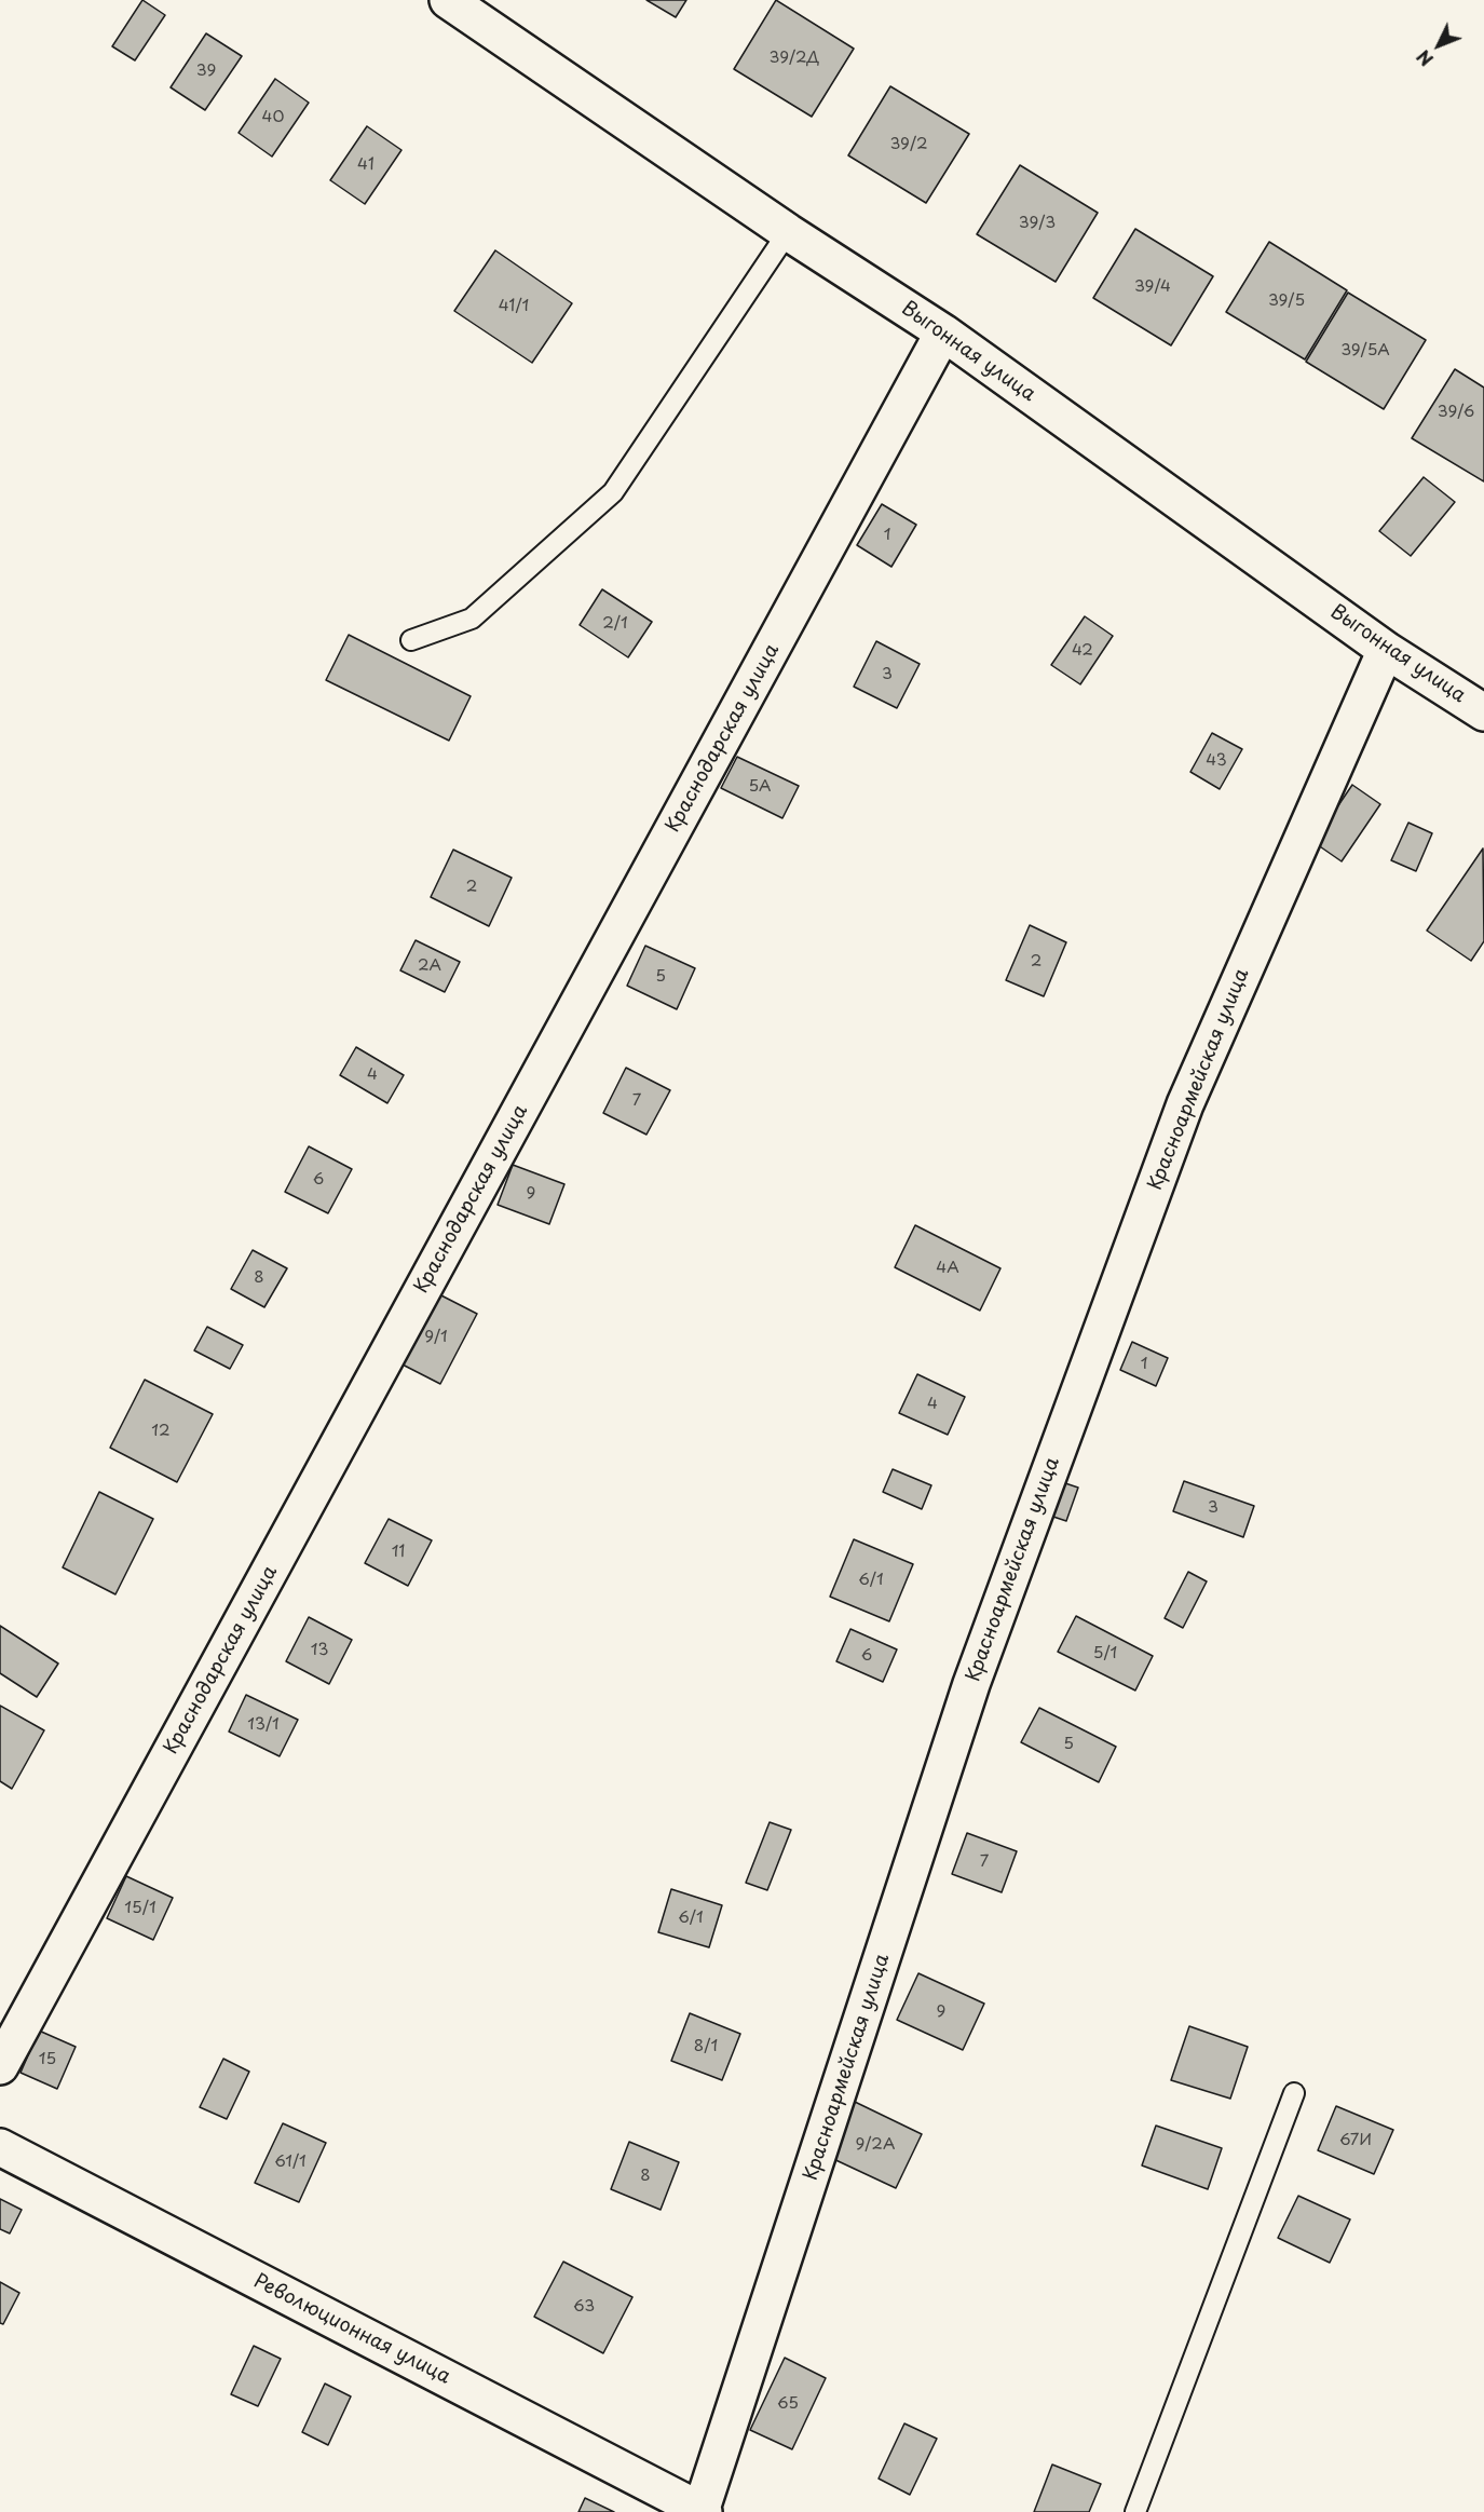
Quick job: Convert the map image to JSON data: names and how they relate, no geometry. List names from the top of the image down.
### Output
{
  "streets": {
    "street": [
      "Выгонная улица",
      "Краснодарская улица",
      "Красноармейская улица",
      "Революционная улица"
    ]
  },
  "crossings": [
    ["Выгонная улица", "Краснодарская улица"],
    ["Выгонная улица", "Красноармейская улица"],
    ["Красноармейская улица", "Революционная улица"]
  ],
  "house_numbers": [
    "39/2Д",
    "39",
    "40",
    "39/2",
    "41",
    "39/3",
    "39/4",
    "39/5",
    "41/1",
    "39/5А",
    "39/6",
    "1",
    "2/1",
    "42",
    "3",
    "43",
    "5А",
    "2",
    "2",
    "2А",
    "5",
    "4",
    "7",
    "6",
    "9",
    "4А",
    "8",
    "9/1",
    "1",
    "4",
    "12",
    "3",
    "11",
    "6/1",
    "13",
    "5/1",
    "6",
    "13/1",
    "5",
    "7",
    "15/1",
    "6/1",
    "9",
    "8/1",
    "15",
    "67И",
    "9/2А",
    "61/1",
    "8",
    "63",
    "65"
  ],
  "north": "bottom left"
}
